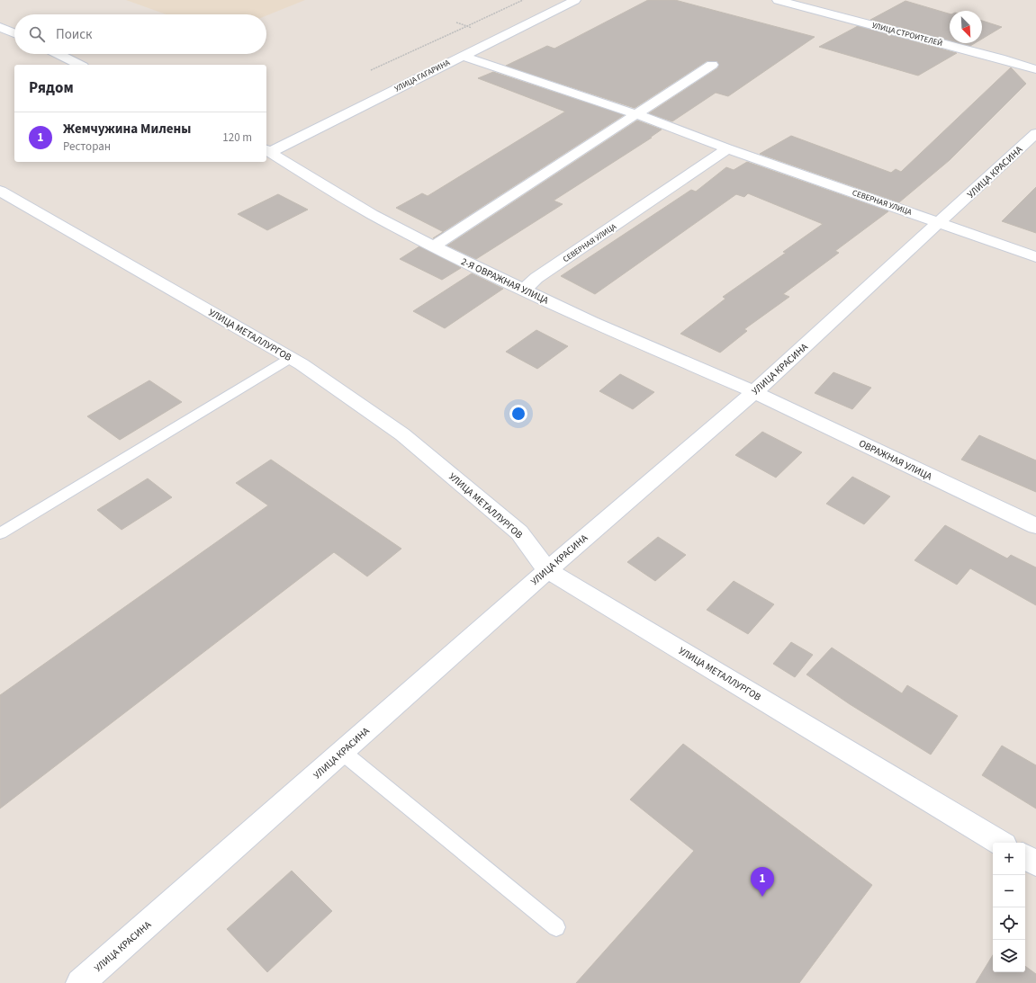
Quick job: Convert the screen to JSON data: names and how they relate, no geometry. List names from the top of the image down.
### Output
{
  "streets": {
    "street": [
      "УЛИЦА СТРОИТЕЛЕЙ",
      "УЛИЦА ГАГАРИНА",
      "УЛИЦА КРАСИНА",
      "СЕВЕРНАЯ УЛИЦА",
      "2-Я ОВРАЖНАЯ УЛИЦА",
      "УЛИЦА МЕТАЛЛУРГОВ",
      "ОВРАЖНАЯ УЛИЦА"
    ]
  },
  "crossings": [
    ["УЛИЦА ГАГАРИНА", "СЕВЕРНАЯ УЛИЦА"],
    ["УЛИЦА ГАГАРИНА", "2-Я ОВРАЖНАЯ УЛИЦА"],
    ["УЛИЦА КРАСИНА", "СЕВЕРНАЯ УЛИЦА"],
    ["УЛИЦА КРАСИНА", "2-Я ОВРАЖНАЯ УЛИЦА"],
    ["УЛИЦА КРАСИНА", "УЛИЦА МЕТАЛЛУРГОВ"],
    ["УЛИЦА КРАСИНА", "ОВРАЖНАЯ УЛИЦА"],
    ["СЕВЕРНАЯ УЛИЦА", "2-Я ОВРАЖНАЯ УЛИЦА"],
    ["2-Я ОВРАЖНАЯ УЛИЦА", "ОВРАЖНАЯ УЛИЦА"]
  ],
  "north": "bottom right",
  "page": {
    "search": "Поиск",
    "heading": "Рядом",
    "list": [
      {
        "mark": "1",
        "name": "Жемчужина Милены",
        "note": "Ресторан",
        "value": "120 m"
      }
    ],
    "map_buttons": ["+", "−"],
    "pins": "1"
  }
}
